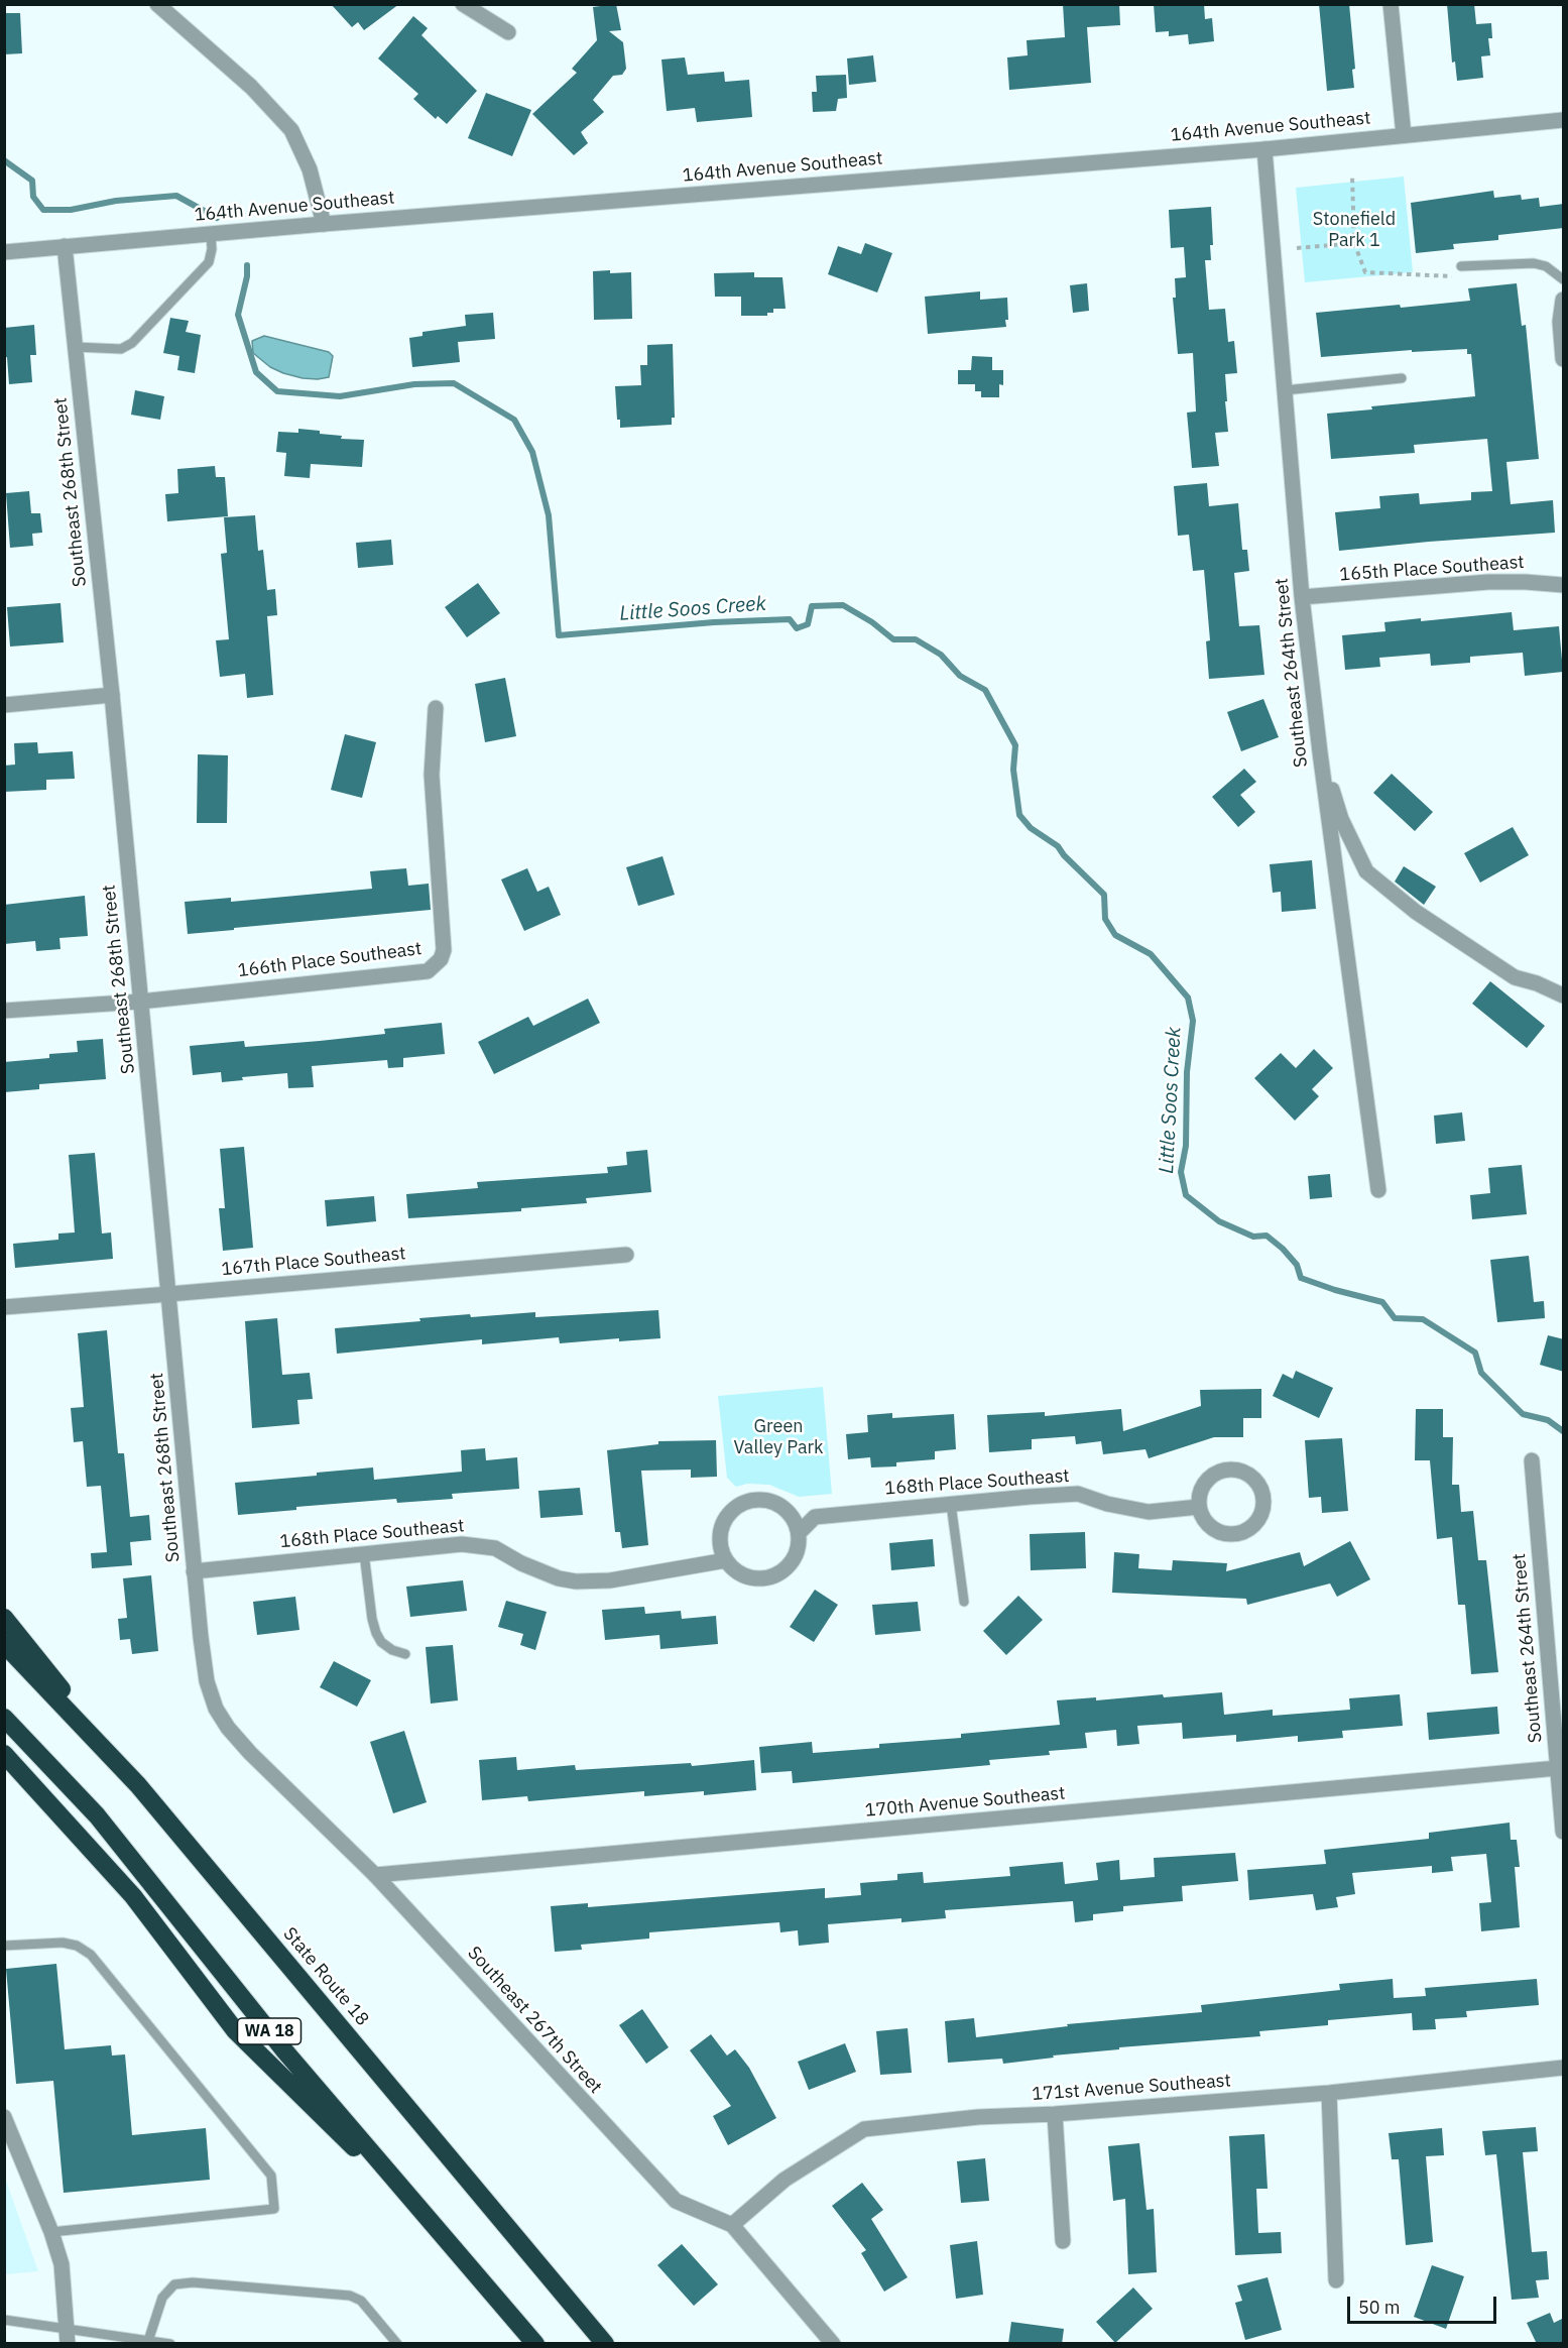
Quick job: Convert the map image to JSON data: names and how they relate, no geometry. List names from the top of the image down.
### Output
{
  "streets": {
    "highway": ["State Route 18", "WA 18"],
    "street": [
      "164th Avenue Southeast",
      "Southeast 268th Street",
      "165th Place Southeast",
      "Southeast 264th Street",
      "166th Place Southeast",
      "167th Place Southeast",
      "168th Place Southeast",
      "170th Avenue Southeast",
      "Southeast 267th Street",
      "171st Avenue Southeast"
    ]
  },
  "crossings": [
    ["164th Avenue Southeast", "Southeast 268th Street"],
    ["164th Avenue Southeast", "Southeast 264th Street"],
    ["Southeast 268th Street", "166th Place Southeast"],
    ["Southeast 268th Street", "167th Place Southeast"],
    ["Southeast 268th Street", "168th Place Southeast"],
    ["Southeast 268th Street", "Southeast 267th Street"],
    ["165th Place Southeast", "Southeast 264th Street"],
    ["Southeast 264th Street", "170th Avenue Southeast"],
    ["170th Avenue Southeast", "Southeast 267th Street"],
    ["Southeast 267th Street", "171st Avenue Southeast"]
  ],
  "water": ["Little Soos Creek"],
  "parks": ["Stonefield Park 1", "Green Valley Park"],
  "scale_bar": "50 m"
}
